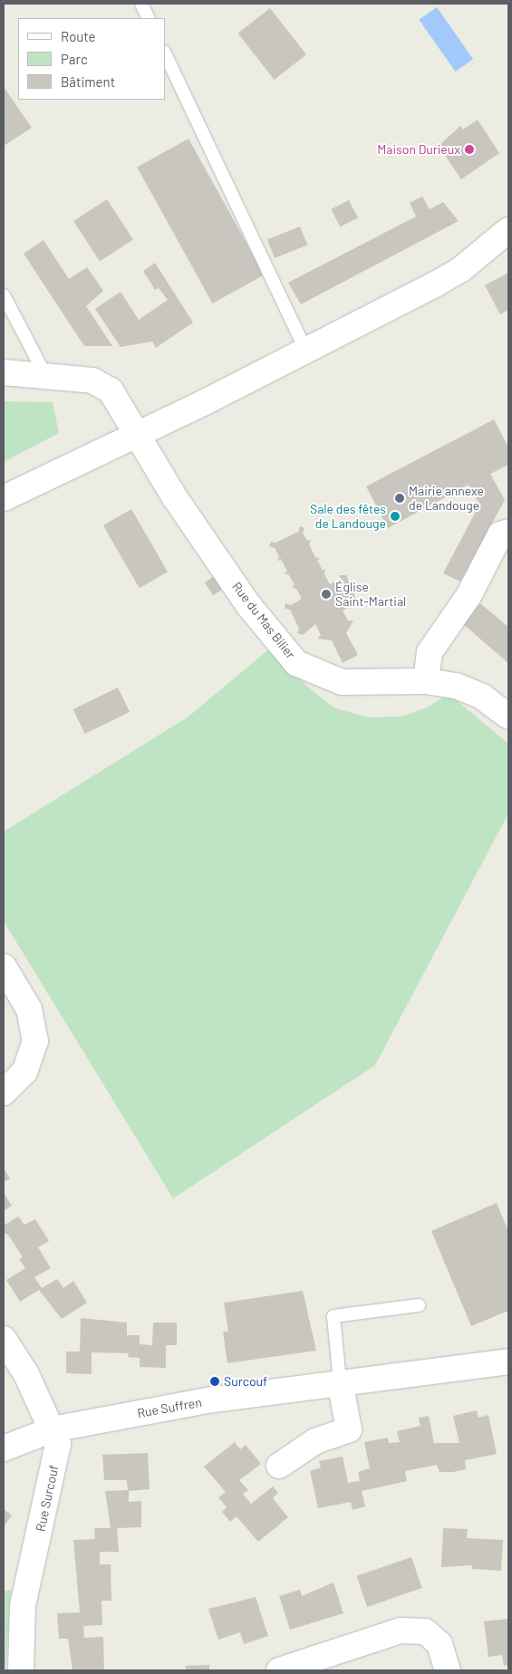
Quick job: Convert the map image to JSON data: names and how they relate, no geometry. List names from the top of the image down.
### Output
{
  "streets": {
    "street": ["Rue du Mas Bilier", "Rue Suffren", "Rue Surcouf"]
  },
  "crossings": [
    ["Rue Suffren", "Rue Surcouf"]
  ],
  "places": [
    "Maison Durieux",
    "Mairie annexe de Landouge",
    "Sale des fêtes de Landouge",
    "Église Saint-Martial",
    "Surcouf"
  ],
  "legend": ["Route", "Parc", "Bâtiment"]
}
